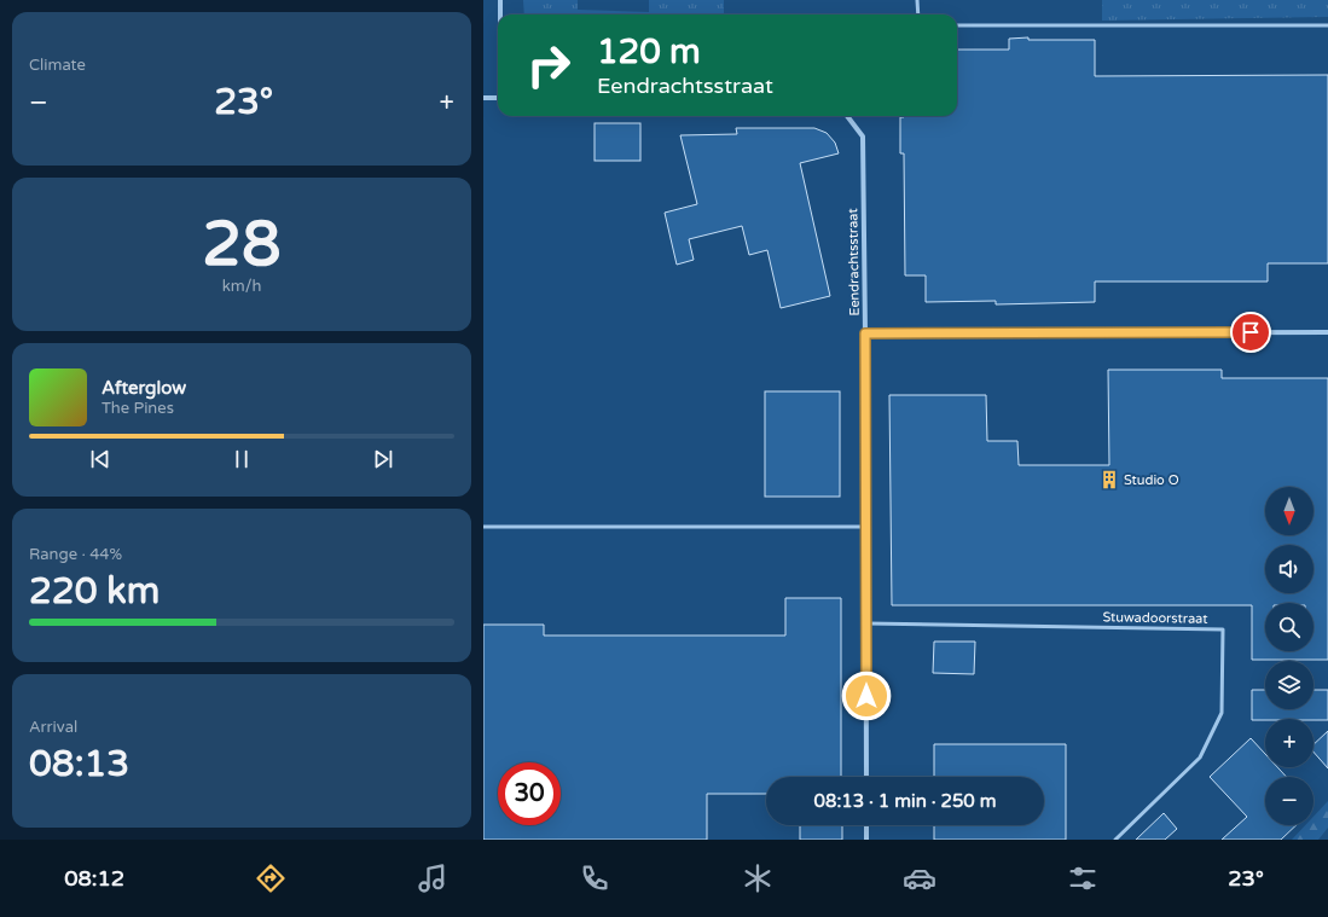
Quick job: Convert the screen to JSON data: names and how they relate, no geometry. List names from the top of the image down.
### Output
{
  "streets": {
    "street": ["Eendrachtsstraat"],
    "lane": ["Stuwadoorstraat"]
  },
  "places": {
    "building": ["Studio O"]
  },
  "north": "bottom",
  "page": {
    "tile": [
      "Climate",
      ["28", "km/h"],
      ["Range · 44%", "220 km"],
      ["Arrival", "08:13"]
    ],
    "turn": ["120 m", "Eendrachtsstraat"],
    "heat": ["−", "23°", "+"],
    "song": ["Afterglow", "The Pines"],
    "map_buttons": ["+", "−"],
    "limit": "30",
    "trip": "08:13 · 1 min · 250 m",
    "tabs": ["08:12", "23°"]
  }
}
